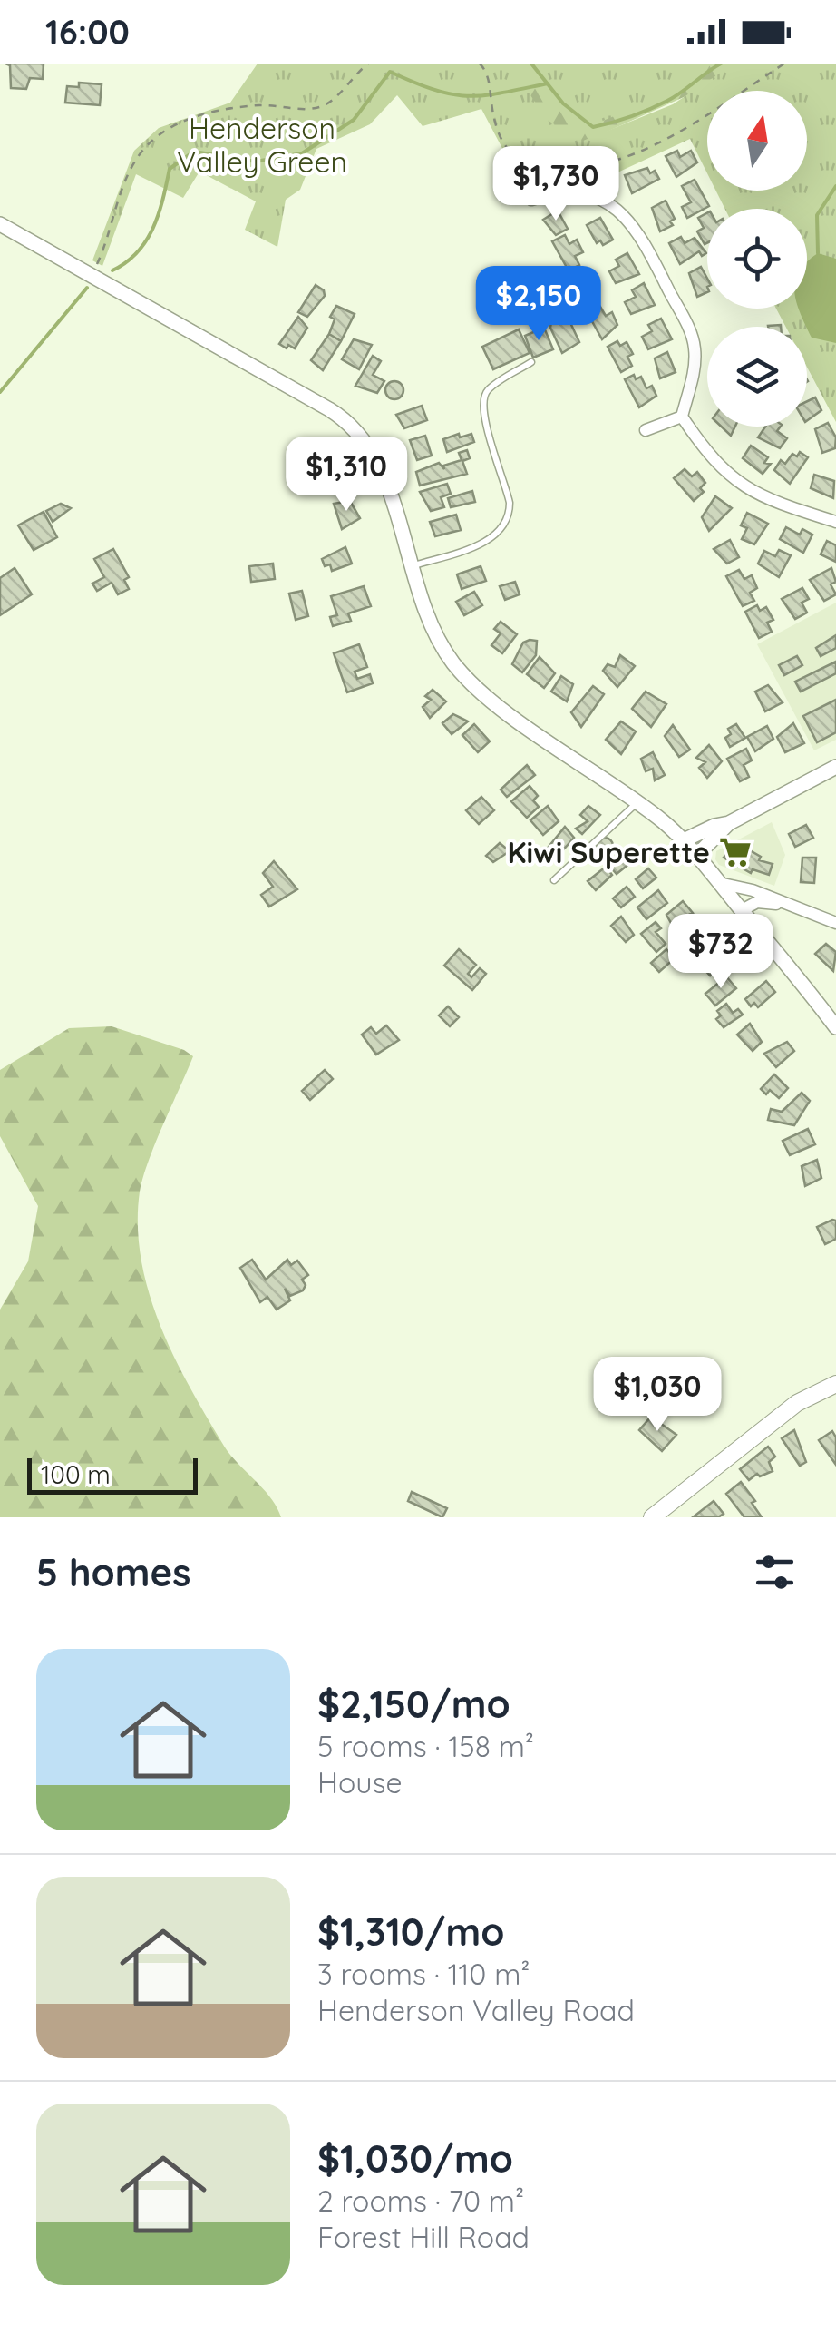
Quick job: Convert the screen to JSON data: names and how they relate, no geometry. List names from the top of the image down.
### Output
{
  "parks": ["Henderson Valley Green"],
  "places": {
    "supermarket": ["Kiwi Superette"]
  },
  "scale_bar": "100 m",
  "north": "top",
  "page": {
    "status": "16:00",
    "price": [
      "$1,730",
      "$2,150",
      "$1,310",
      "$732",
      "$1,030"
    ],
    "scale": "100 m",
    "heading": "5 homes",
    "list": [
      {
        "name": "$2,150/mo",
        "note": "5 rooms · 158 m² · House"
      },
      {
        "name": "$1,310/mo",
        "note": "3 rooms · 110 m² · Henderson Valley Road"
      },
      {
        "name": "$1,030/mo",
        "note": "2 rooms · 70 m² · Forest Hill Road"
      }
    ]
  }
}
